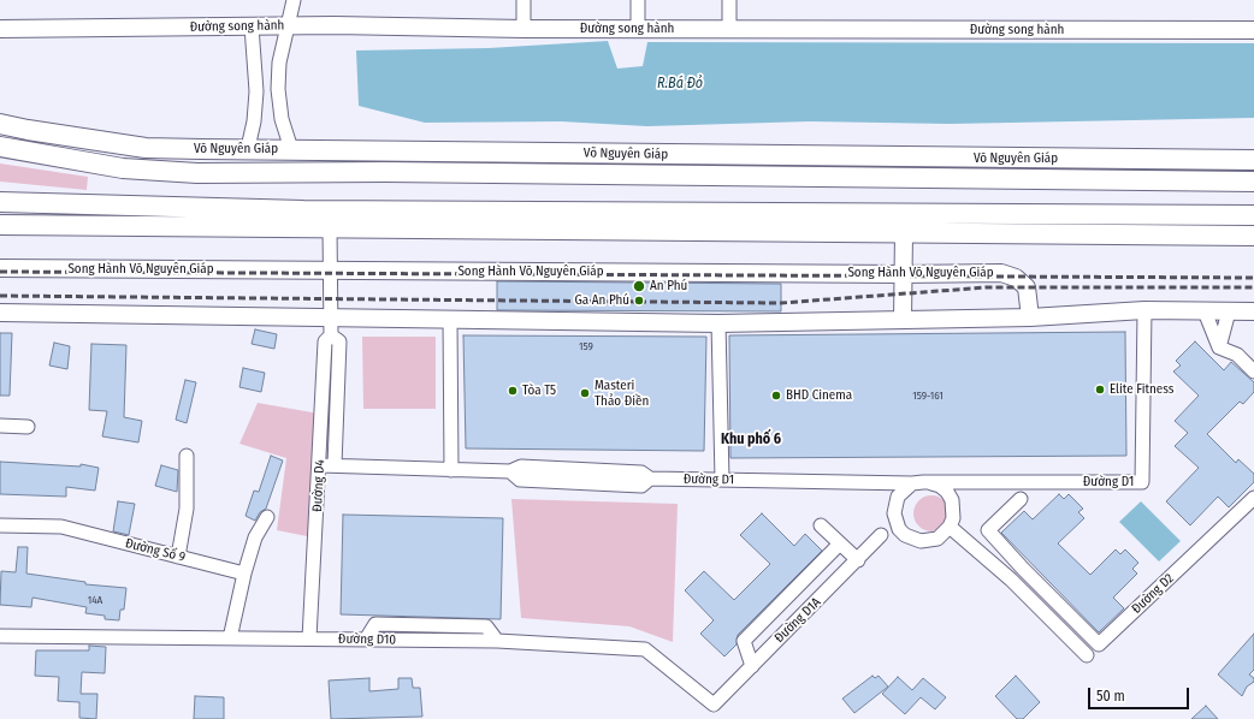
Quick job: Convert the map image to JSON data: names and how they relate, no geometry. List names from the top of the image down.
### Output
{
  "streets": {
    "highway": ["Võ Nguyên Giáp"],
    "main road": ["Đường song hành", "Song Hành Võ Nguyên Giáp"],
    "street": [
      "Đường D1",
      "Đường D4",
      "Đường Số 9",
      "Đường D2",
      "Đường D1A",
      "Đường D10"
    ]
  },
  "crossings": [
    ["Song Hành Võ Nguyên Giáp", "Đường D4"],
    ["Đường D1", "Đường D4"],
    ["Đường D1", "Đường D1A"],
    ["Đường D4", "Đường D10"],
    ["Đường D1A", "Đường D10"]
  ],
  "districts": ["Khu phố 6"],
  "water": ["R.Bá Đỏ"],
  "places": [
    "An Phú",
    "Ga An Phú",
    "Elite Fitness",
    "Tòa T5",
    "Masteri Thảo Điền",
    "BHD Cinema"
  ],
  "house_numbers": ["159", "159-161", "14A"],
  "scale_bar": "50 m"
}
